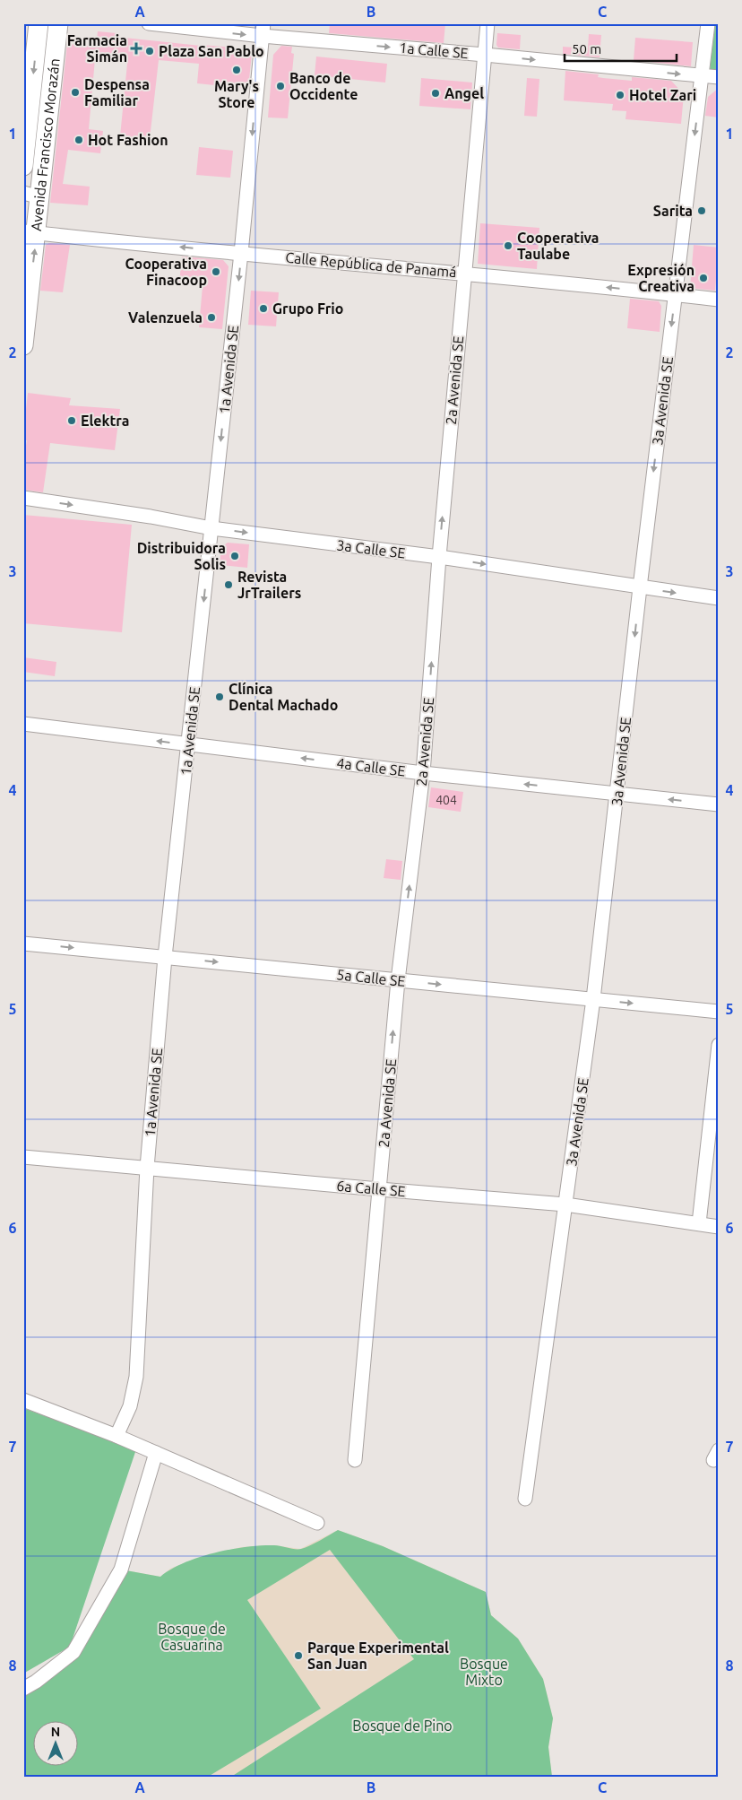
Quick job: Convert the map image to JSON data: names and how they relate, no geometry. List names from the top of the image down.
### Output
{
  "streets": {
    "main road": ["Avenida Francisco Morazán"],
    "street": [
      "1a Calle SE",
      "Calle República de Panamá",
      "1a Avenida SE",
      "2a Avenida SE",
      "3a Avenida SE",
      "3a Calle SE",
      "4a Calle SE",
      "5a Calle SE",
      "6a Calle SE"
    ]
  },
  "crossings": [
    ["1a Calle SE", "1a Avenida SE"],
    ["1a Calle SE", "2a Avenida SE"],
    ["1a Calle SE", "3a Avenida SE"],
    ["Avenida Francisco Morazán", "Calle República de Panamá"],
    ["Calle República de Panamá", "1a Avenida SE"],
    ["Calle República de Panamá", "2a Avenida SE"],
    ["Calle República de Panamá", "3a Avenida SE"],
    ["1a Avenida SE", "3a Calle SE"],
    ["1a Avenida SE", "4a Calle SE"],
    ["1a Avenida SE", "5a Calle SE"],
    ["1a Avenida SE", "6a Calle SE"],
    ["2a Avenida SE", "3a Calle SE"],
    ["2a Avenida SE", "4a Calle SE"],
    ["2a Avenida SE", "5a Calle SE"],
    ["2a Avenida SE", "6a Calle SE"],
    ["3a Avenida SE", "3a Calle SE"],
    ["3a Avenida SE", "4a Calle SE"],
    ["3a Avenida SE", "5a Calle SE"],
    ["3a Avenida SE", "6a Calle SE"]
  ],
  "one_way": [
    "1a Calle SE",
    "Calle República de Panamá",
    "1a Avenida SE",
    "2a Avenida SE",
    "3a Avenida SE",
    "3a Calle SE",
    "4a Calle SE",
    "5a Calle SE"
  ],
  "parks": ["Bosque de Casuarina", "Bosque Mixto", "Bosque de Pino"],
  "places": {
    "health": ["Farmacia Simán"],
    "other": [
      "Plaza San Pablo",
      "Mary's Store",
      "Banco de Occidente",
      "Despensa Familiar",
      "Angel",
      "Hotel Zari",
      "Hot Fashion",
      "Sarita",
      "Cooperativa Taulabe",
      "Cooperativa Finacoop",
      "Expresión Creativa",
      "Grupo Frio",
      "Valenzuela",
      "Elektra",
      "Distribuidora Solis",
      "Revista JrTrailers",
      "Clínica Dental Machado",
      "Parque Experimental San Juan"
    ]
  },
  "house_numbers": ["404"],
  "scale_bar": "50 m",
  "north": "top",
  "grid": {
    "columns": ["A", "B", "C"],
    "rows": [
      "1",
      "2",
      "3",
      "4",
      "5",
      "6",
      "7",
      "8"
    ]
  }
}
